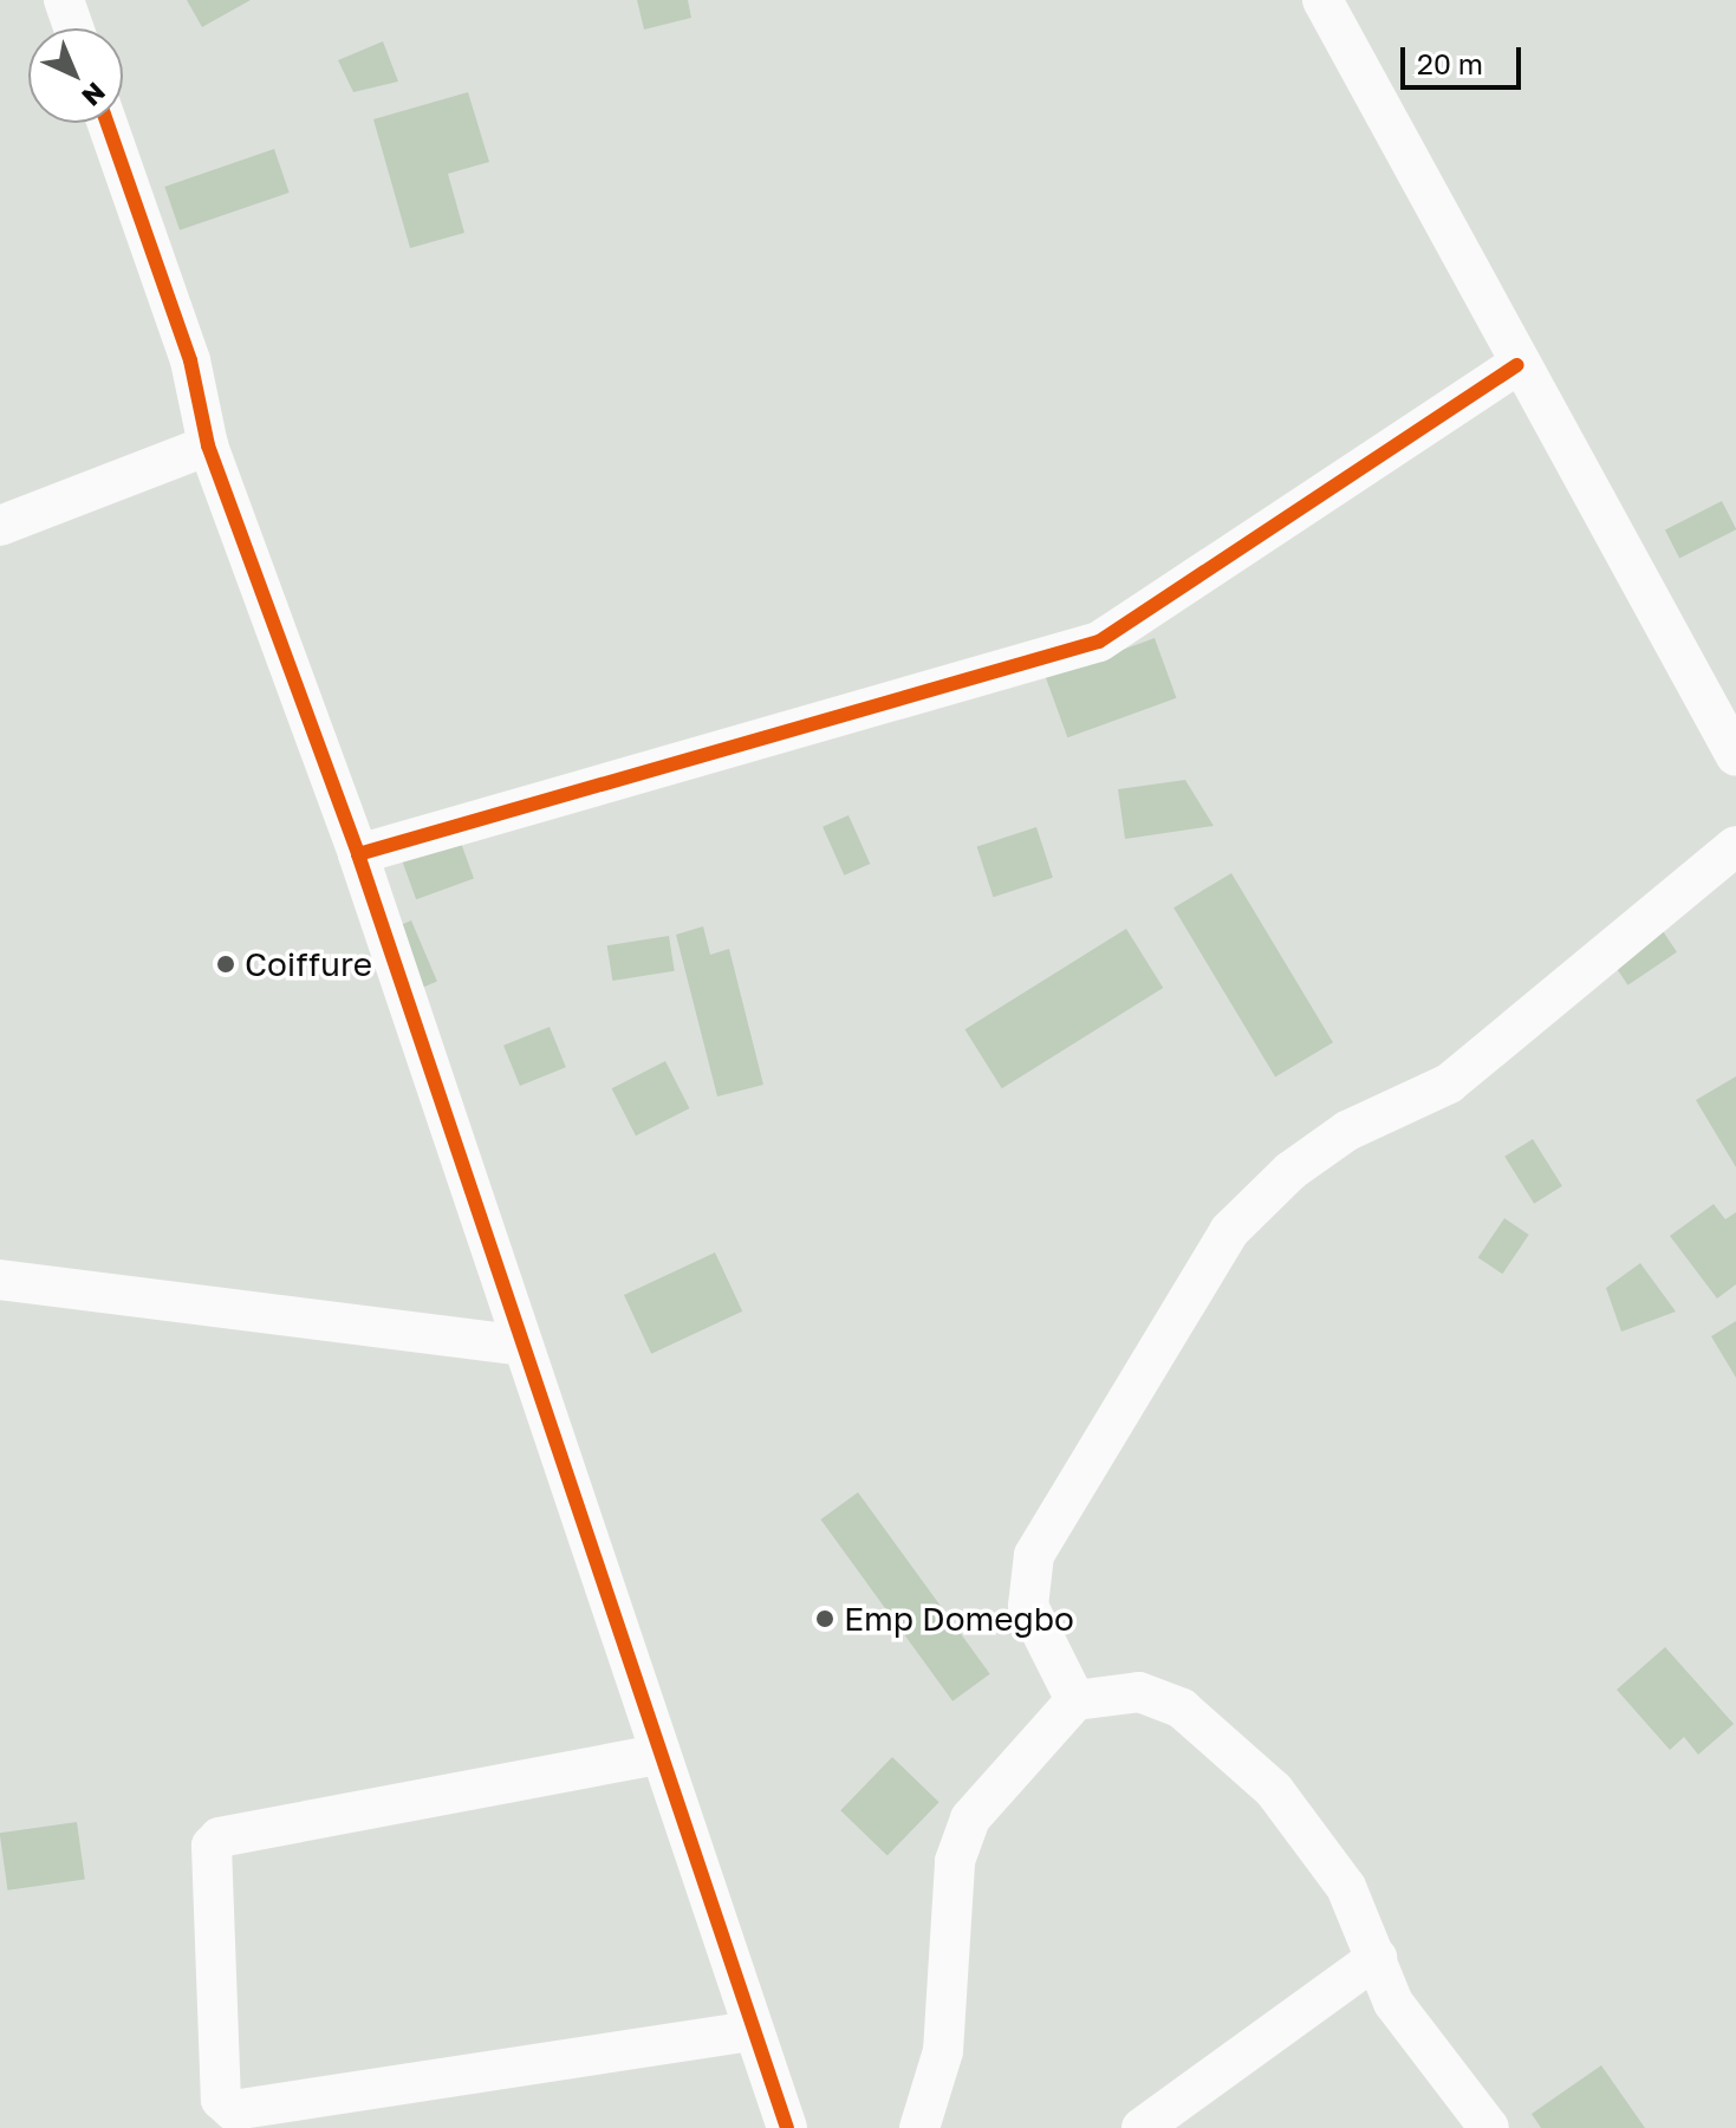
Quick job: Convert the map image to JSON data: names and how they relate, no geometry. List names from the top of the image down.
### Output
{
  "places": ["Coiffure", "Emp Domegbo"],
  "scale_bar": "20 m",
  "north": "bottom right"
}
